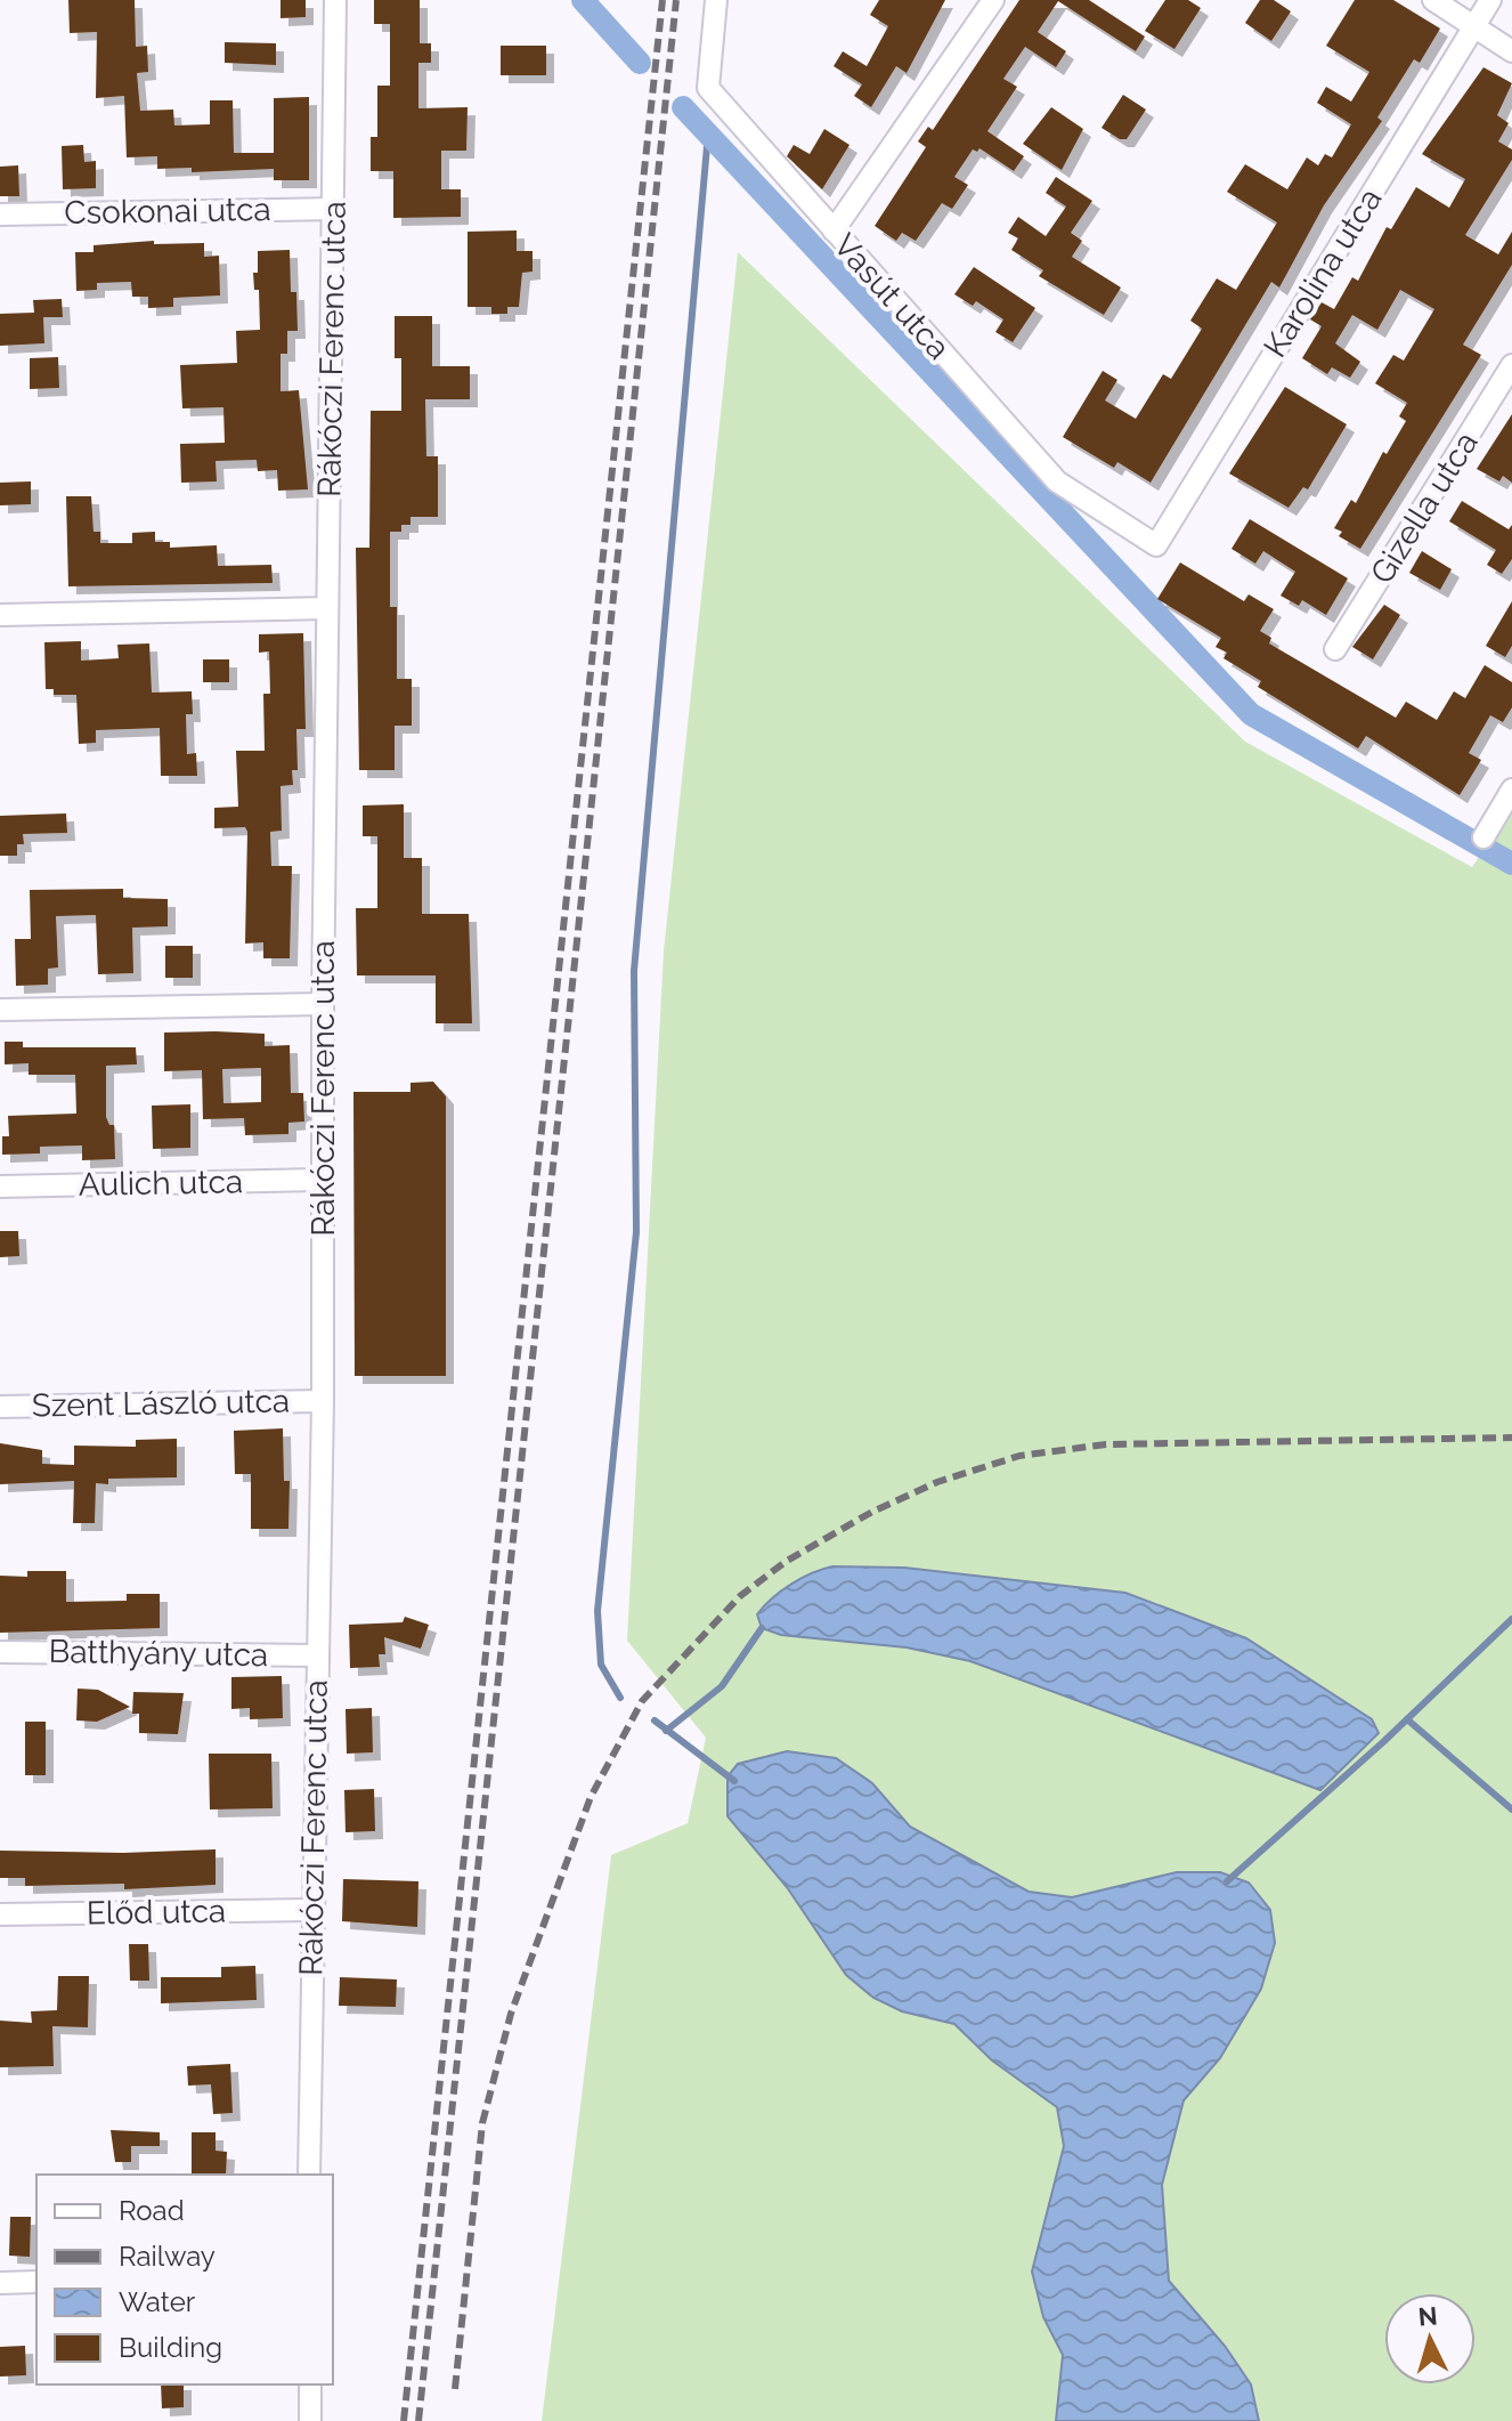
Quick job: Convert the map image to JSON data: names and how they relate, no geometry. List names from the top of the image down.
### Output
{
  "streets": {
    "street": [
      "Csokonai utca",
      "Karolina utca",
      "Vasút utca",
      "Rákóczi Ferenc utca",
      "Gizella utca",
      "Aulich utca",
      "Szent László utca",
      "Batthyány utca",
      "Előd utca"
    ]
  },
  "crossings": [
    ["Csokonai utca", "Rákóczi Ferenc utca"],
    ["Karolina utca", "Vasút utca"],
    ["Rákóczi Ferenc utca", "Aulich utca"],
    ["Rákóczi Ferenc utca", "Szent László utca"],
    ["Rákóczi Ferenc utca", "Batthyány utca"],
    ["Rákóczi Ferenc utca", "Előd utca"]
  ],
  "legend": [
    "Road",
    "Railway",
    "Water",
    "Building"
  ],
  "north": "top"
}
